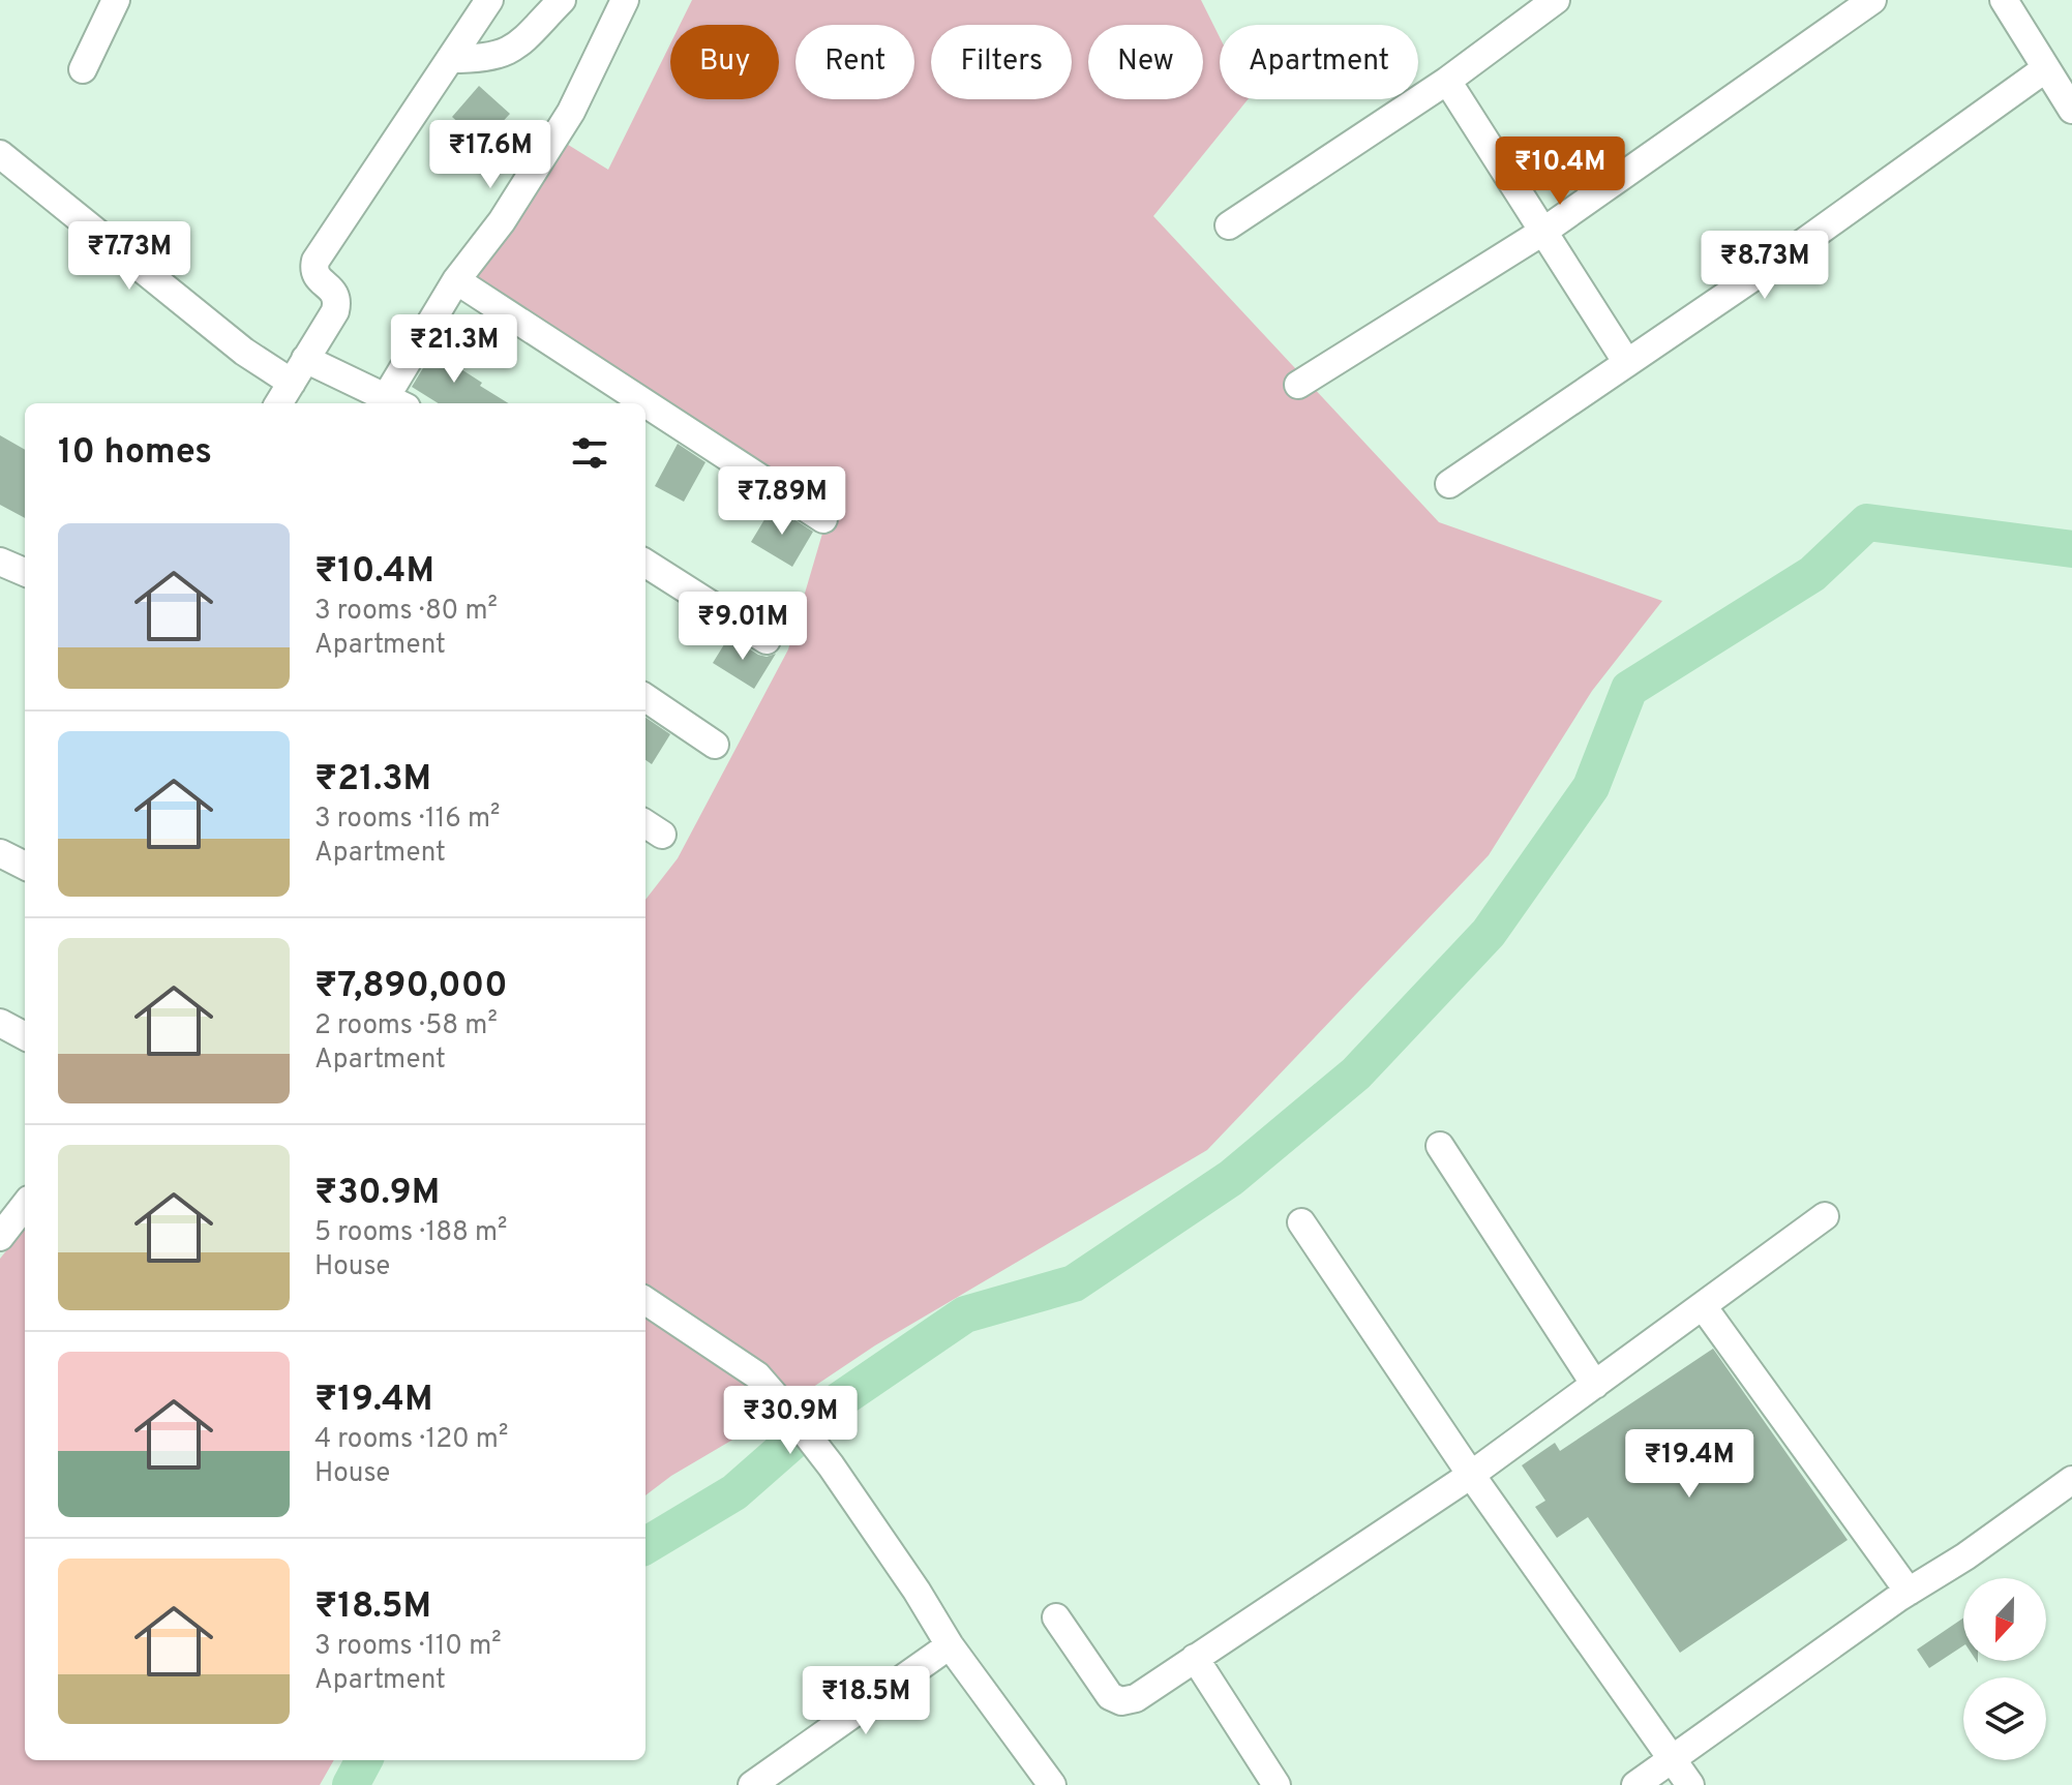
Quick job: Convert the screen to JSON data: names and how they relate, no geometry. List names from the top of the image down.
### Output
{
  "north": "bottom",
  "page": {
    "chip": [
      "Buy",
      "Rent",
      "Filters",
      "New",
      "Apartment"
    ],
    "price": [
      "₹17.6M",
      "₹10.4M",
      "₹7.73M",
      "₹8.73M",
      "₹21.3M",
      "₹7.89M",
      "₹9.01M",
      "₹30.9M",
      "₹19.4M",
      "₹18.5M"
    ],
    "heading": "10 homes",
    "list": [
      {
        "name": "₹10.4M",
        "note": "3 rooms · 80 m² · Apartment"
      },
      {
        "name": "₹21.3M",
        "note": "3 rooms · 116 m² · Apartment"
      },
      {
        "name": "₹7,890,000",
        "note": "2 rooms · 58 m² · Apartment"
      },
      {
        "name": "₹30.9M",
        "note": "5 rooms · 188 m² · House"
      },
      {
        "name": "₹19.4M",
        "note": "4 rooms · 120 m² · House"
      },
      {
        "name": "₹18.5M",
        "note": "3 rooms · 110 m² · Apartment"
      }
    ]
  }
}
